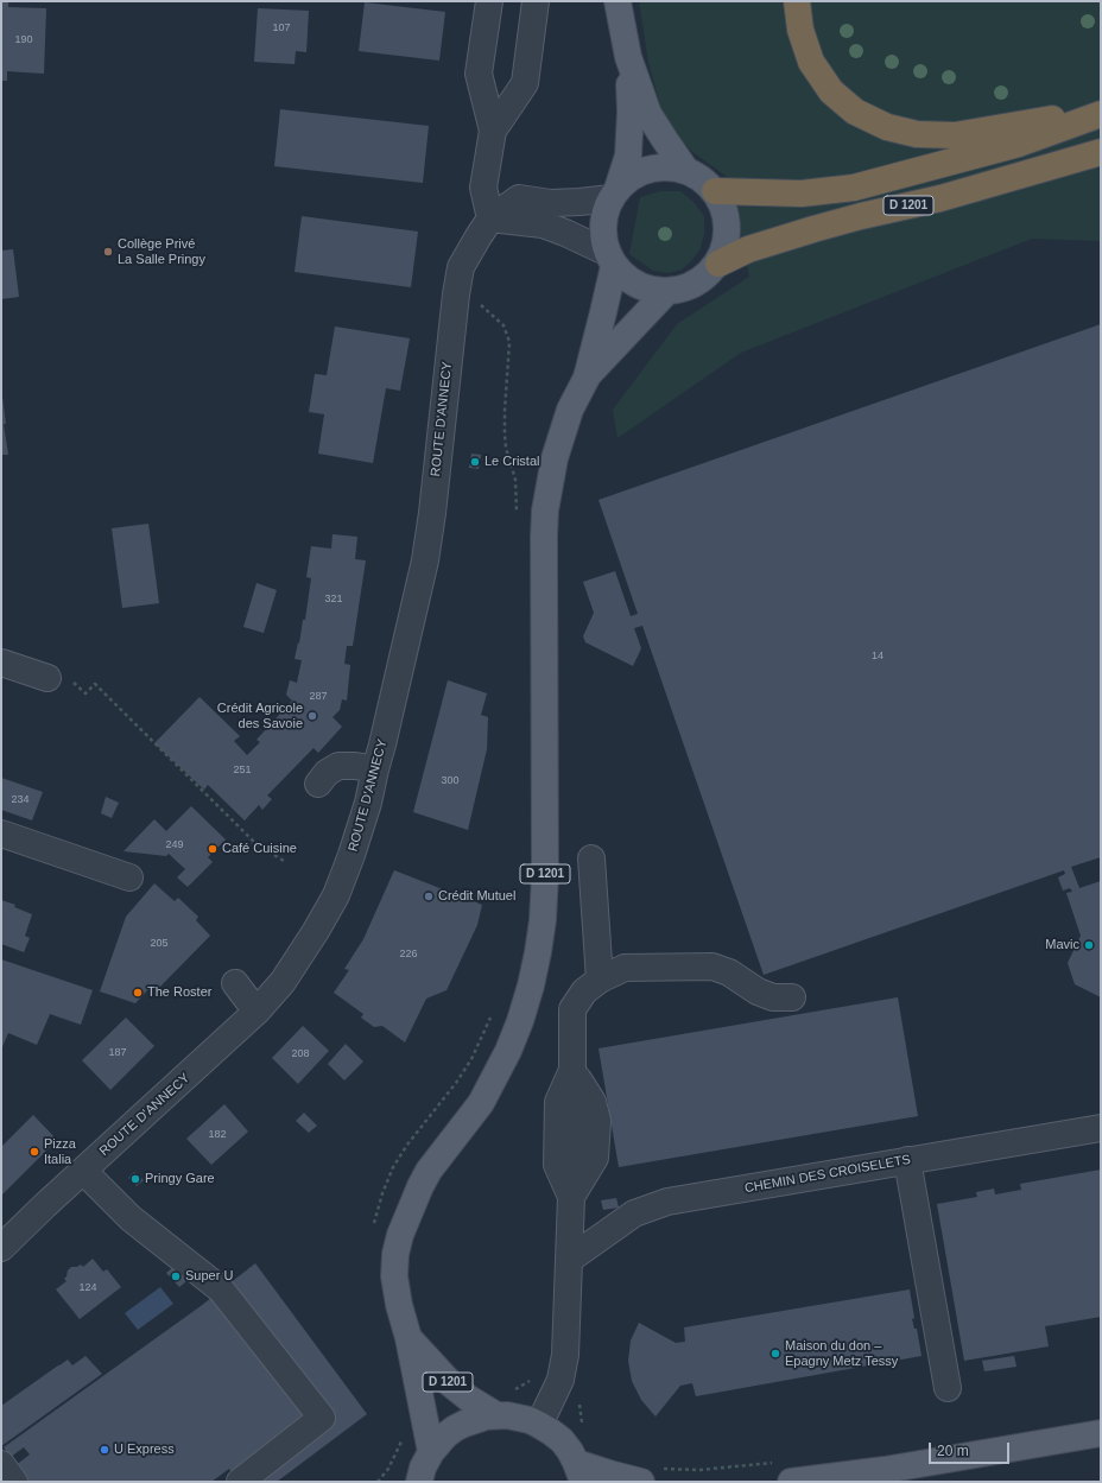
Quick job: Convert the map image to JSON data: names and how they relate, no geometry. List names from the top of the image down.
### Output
{
  "streets": {
    "highway": ["D 1201"],
    "street": ["ROUTE D'ANNECY", "CHEMIN DES CROISELETS"]
  },
  "crossings": [
    ["D 1201", "ROUTE D'ANNECY"]
  ],
  "places": [
    "Collège Privé La Salle Pringy",
    "Le Cristal",
    "Crédit Agricole des Savoie",
    "Café Cuisine",
    "Crédit Mutuel",
    "Mavic",
    "The Roster",
    "Pizza Italia",
    "Pringy Gare",
    "Super U",
    "Maison du don – Epagny Metz Tessy",
    "U Express"
  ],
  "house_numbers": [
    "107",
    "190",
    "321",
    "14",
    "287",
    "251",
    "300",
    "234",
    "249",
    "205",
    "226",
    "187",
    "208",
    "182",
    "124"
  ],
  "scale_bar": "20 m"
}
